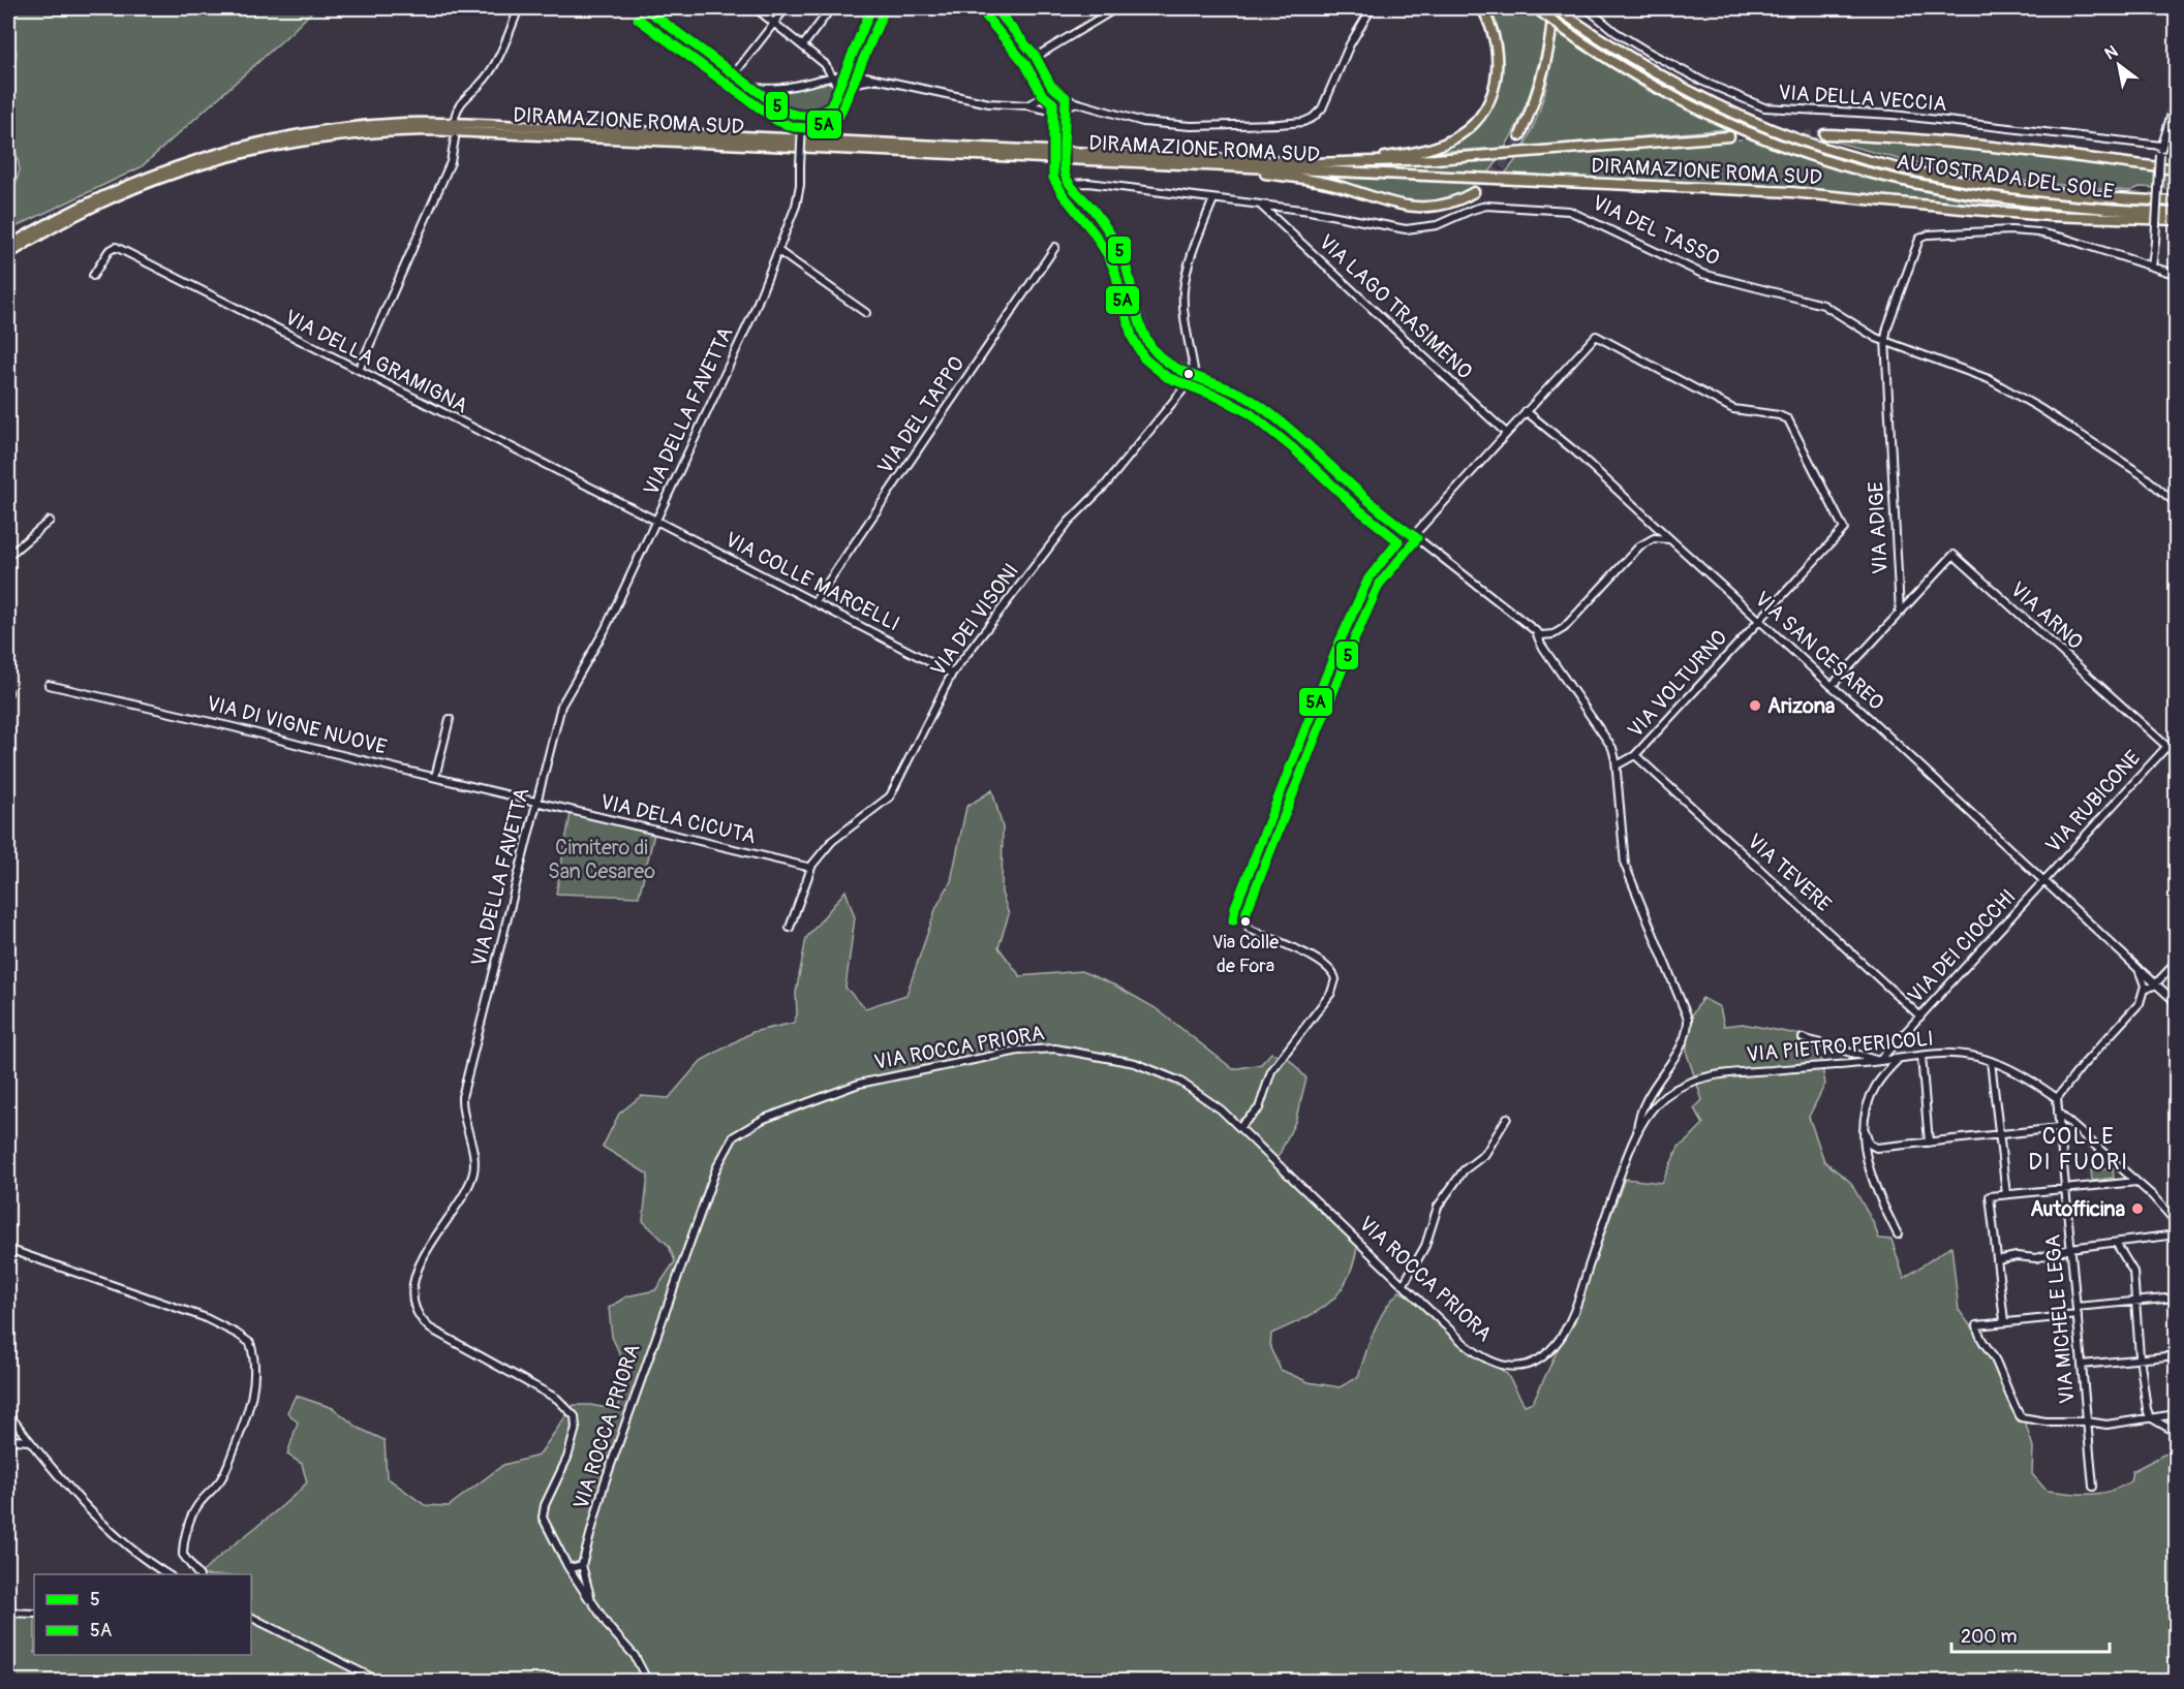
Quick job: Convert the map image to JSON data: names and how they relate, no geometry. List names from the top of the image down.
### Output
{
  "streets": {
    "highway": ["DIRAMAZIONE ROMA SUD", "AUTOSTRADA DEL SOLE"],
    "street": [
      "VIA DELLA VECCIA",
      "VIA DEL TASSO",
      "VIA LAGO TRASIMENO",
      "VIA DELLA GRAMIGNA",
      "VIA DELLA FAVETTA",
      "VIA DEL TAPPO",
      "VIA ADIGE",
      "VIA COLLE MARCELLI",
      "VIA ARNO",
      "VIA DEI VISONI",
      "VIA SAN CESAREO",
      "VIA VOLTURNO",
      "VIA DI VIGNE NUOVE",
      "VIA RUBICONE",
      "VIA DELA CICUTA",
      "VIA TEVERE",
      "VIA DEI CIOCCHI",
      "VIA PIETRO PERICOLI",
      "VIA ROCCA PRIORA",
      "VIA MICHELE LEGA"
    ]
  },
  "crossings": [
    ["VIA DEL TASSO", "VIA LAGO TRASIMENO"],
    ["VIA DEL TASSO", "VIA ADIGE"],
    ["VIA DELLA GRAMIGNA", "VIA DELLA FAVETTA"],
    ["VIA DELLA GRAMIGNA", "VIA COLLE MARCELLI"],
    ["VIA DELLA FAVETTA", "VIA COLLE MARCELLI"],
    ["VIA DELLA FAVETTA", "VIA DI VIGNE NUOVE"],
    ["VIA DELLA FAVETTA", "VIA DELA CICUTA"],
    ["VIA DEL TAPPO", "VIA COLLE MARCELLI"],
    ["VIA ADIGE", "VIA ARNO"],
    ["VIA COLLE MARCELLI", "VIA DEI VISONI"],
    ["VIA ARNO", "VIA RUBICONE"],
    ["VIA DEI VISONI", "VIA DELA CICUTA"],
    ["VIA SAN CESAREO", "VIA VOLTURNO"],
    ["VIA SAN CESAREO", "VIA RUBICONE"],
    ["VIA SAN CESAREO", "VIA DEI CIOCCHI"],
    ["VIA VOLTURNO", "VIA TEVERE"],
    ["VIA DI VIGNE NUOVE", "VIA DELA CICUTA"],
    ["VIA RUBICONE", "VIA DEI CIOCCHI"],
    ["VIA TEVERE", "VIA DEI CIOCCHI"],
    ["VIA DEI CIOCCHI", "VIA PIETRO PERICOLI"],
    ["VIA PIETRO PERICOLI", "VIA ROCCA PRIORA"]
  ],
  "districts": ["COLLE DI FUORI"],
  "parks": ["Cimitero di San Cesareo"],
  "places": ["Arizona", "Via Colle de Fora", "Autofficina"],
  "lines": ["transit line 5", "transit line 5A"],
  "legend": ["5", "5A"],
  "scale_bar": "200 m",
  "north": "top left"
}
